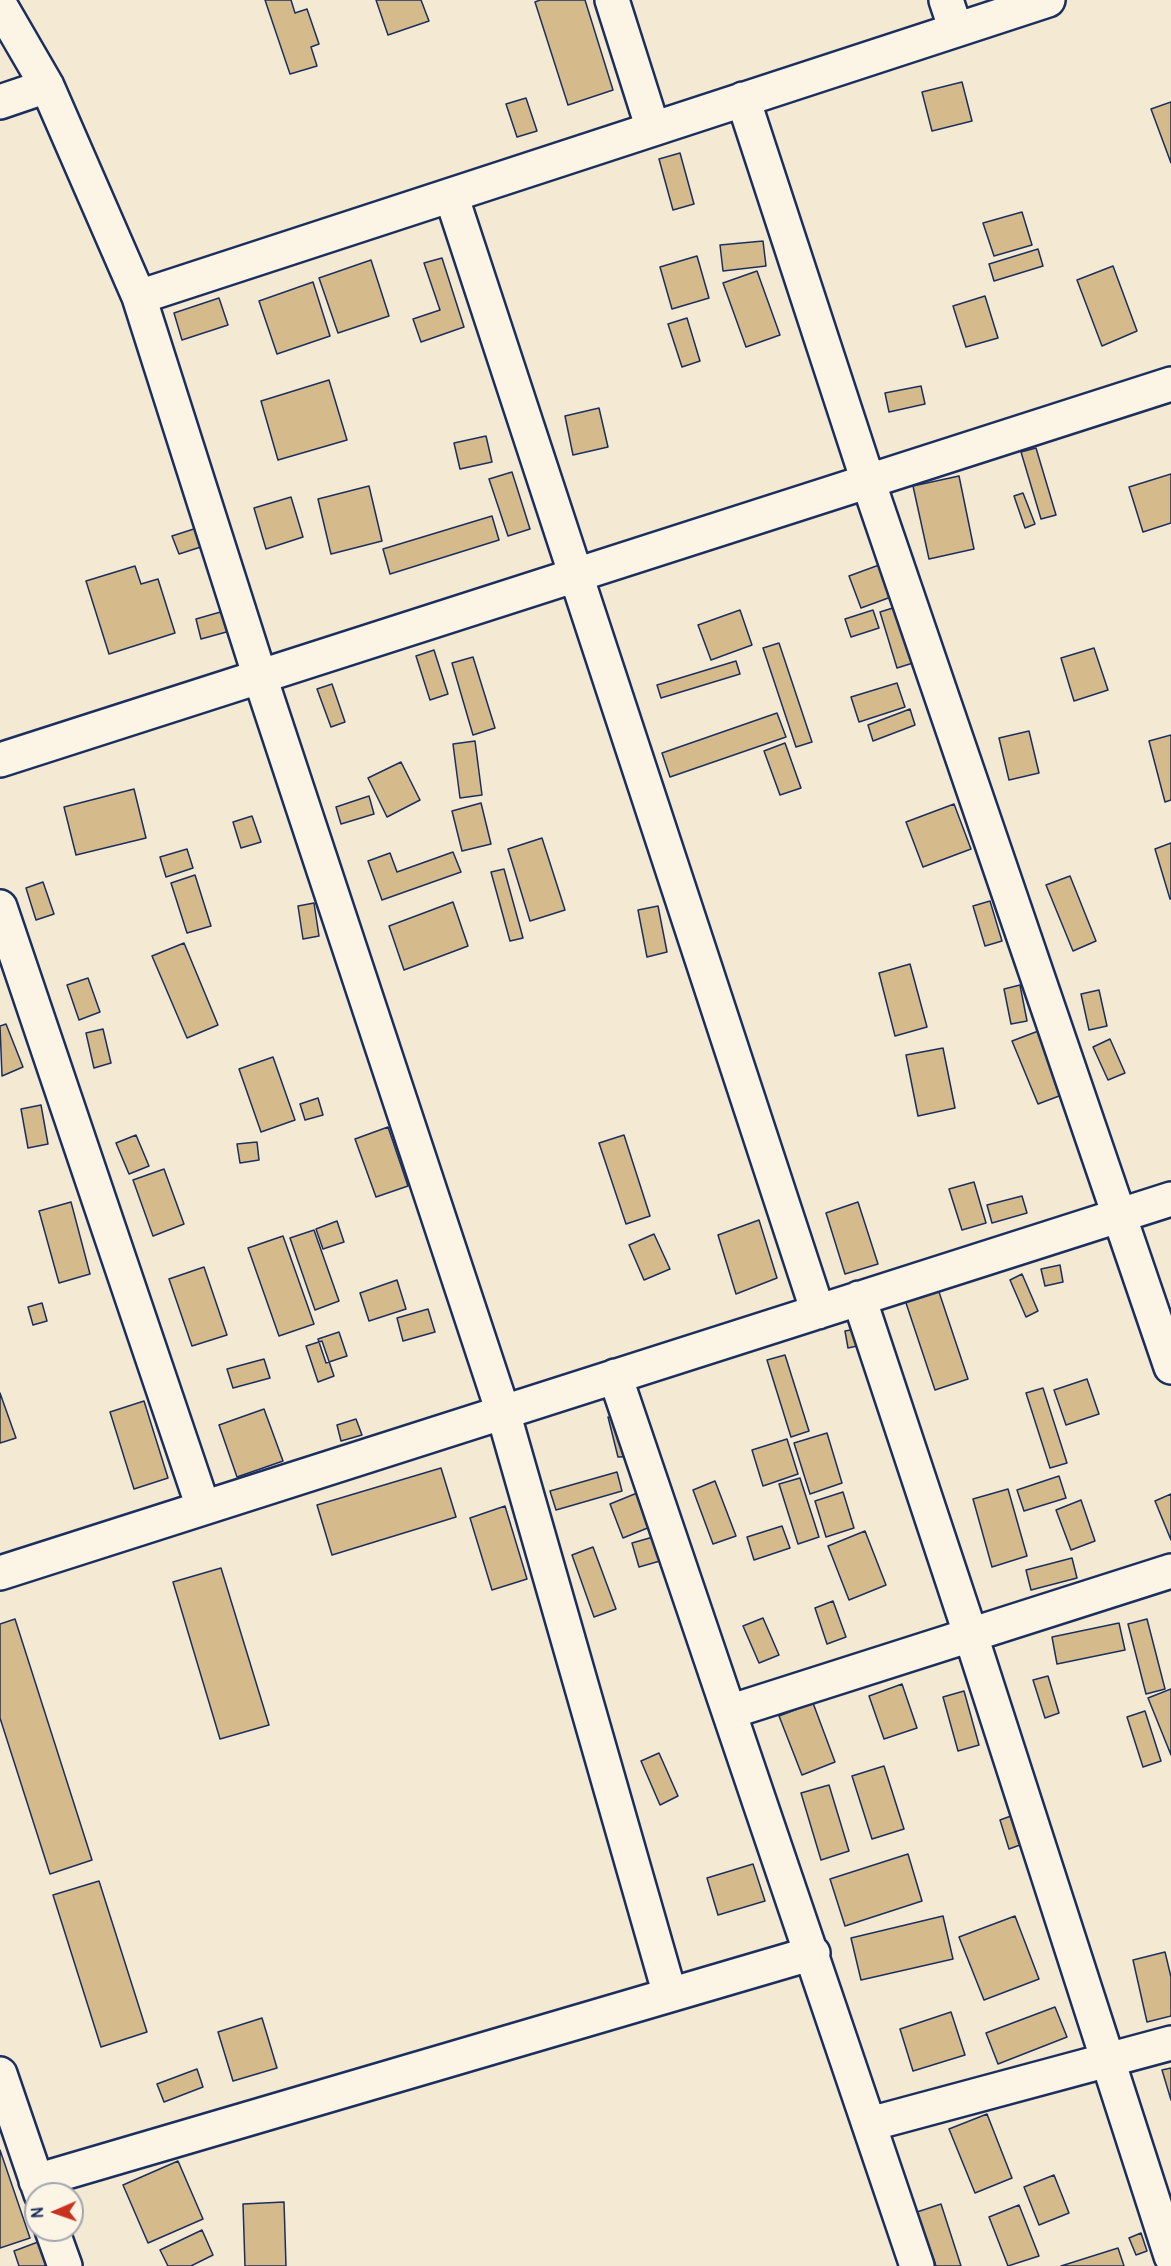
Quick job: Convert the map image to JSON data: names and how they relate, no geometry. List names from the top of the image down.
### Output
{
  "north": "left"
}
